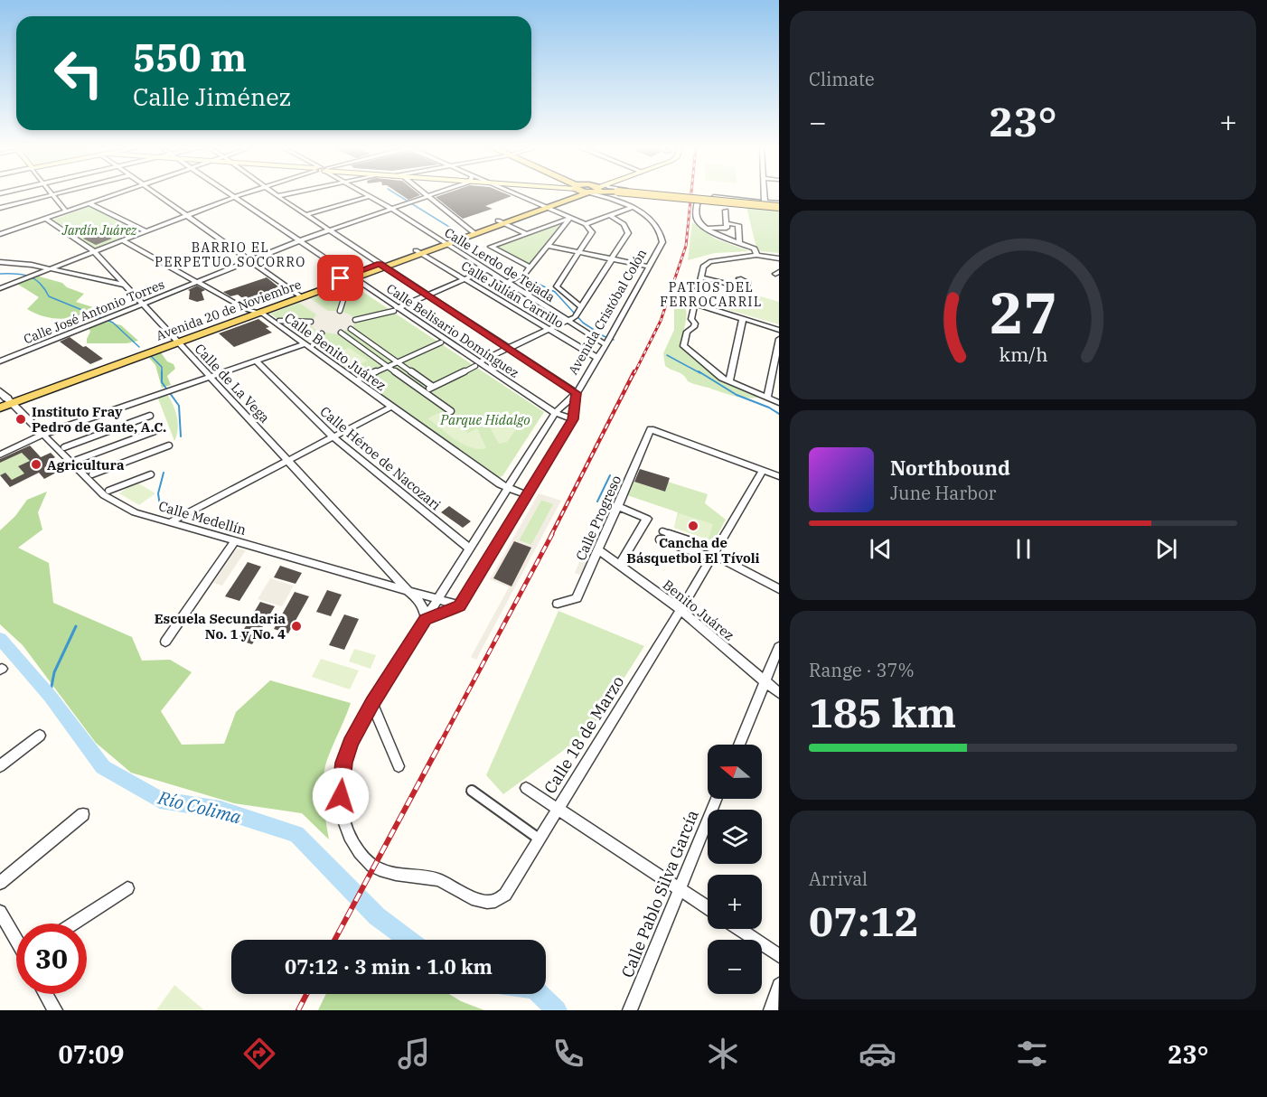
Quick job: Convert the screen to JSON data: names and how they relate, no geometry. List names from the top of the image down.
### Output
{
  "streets": {
    "main road": ["Avenida 20 de Noviembre"],
    "street": [
      "Calle Lerdo de Tejada",
      "Calle Julián Carrillo",
      "Calle José Antonio Torres",
      "Avenida Cristóbal Colón",
      "Calle Belisario Domínguez",
      "Calle Benito Juárez",
      "Calle de La Vega",
      "Calle Héroe de Nacozari",
      "Calle Medellín",
      "Calle Progreso",
      "Benito Juárez",
      "Calle 18 de Marzo",
      "Calle Pablo Silva García"
    ]
  },
  "crossings": [
    ["Calle Lerdo de Tejada", "Avenida 20 de Noviembre"],
    ["Calle Lerdo de Tejada", "Calle José Antonio Torres"],
    ["Calle Lerdo de Tejada", "Avenida Cristóbal Colón"],
    ["Calle Julián Carrillo", "Avenida 20 de Noviembre"],
    ["Calle Julián Carrillo", "Avenida Cristóbal Colón"],
    ["Avenida 20 de Noviembre", "Calle Belisario Domínguez"],
    ["Avenida 20 de Noviembre", "Calle Benito Juárez"],
    ["Avenida 20 de Noviembre", "Calle de La Vega"],
    ["Avenida 20 de Noviembre", "Calle Medellín"],
    ["Calle José Antonio Torres", "Calle Belisario Domínguez"],
    ["Calle José Antonio Torres", "Calle Benito Juárez"],
    ["Calle José Antonio Torres", "Calle de La Vega"],
    ["Avenida Cristóbal Colón", "Calle Belisario Domínguez"],
    ["Avenida Cristóbal Colón", "Calle Benito Juárez"],
    ["Avenida Cristóbal Colón", "Calle de La Vega"],
    ["Avenida Cristóbal Colón", "Calle Héroe de Nacozari"],
    ["Avenida Cristóbal Colón", "Calle Medellín"],
    ["Avenida Cristóbal Colón", "Calle 18 de Marzo"],
    ["Calle de La Vega", "Calle Medellín"],
    ["Calle Progreso", "Benito Juárez"],
    ["Calle Progreso", "Calle 18 de Marzo"],
    ["Benito Juárez", "Calle 18 de Marzo"]
  ],
  "districts": ["BARRIO EL PERPETUO SOCORRO", "PATIOS DEL FERROCARRIL"],
  "water": ["Río Colima"],
  "parks": ["Jardín Juárez", "Parque Hidalgo"],
  "places": [
    "Instituto Fray Pedro de Gante, A.C.",
    "Agricultura",
    "Cancha de Básquetbol El Tívoli",
    "Escuela Secundaria No. 1 y No. 4"
  ],
  "north": "left",
  "page": {
    "tile": [
      "Climate",
      ["Range · 37%", "185 km"],
      ["Arrival", "07:12"]
    ],
    "turn": ["550 m", "Calle Jiménez"],
    "heat": ["−", "23°", "+"],
    "song": ["Northbound", "June Harbor"],
    "map_buttons": ["+", "−"],
    "limit": "30",
    "trip": "07:12 · 3 min · 1.0 km",
    "tabs": ["07:09", "23°"],
    "gauge": ["27", "km/h"]
  }
}
